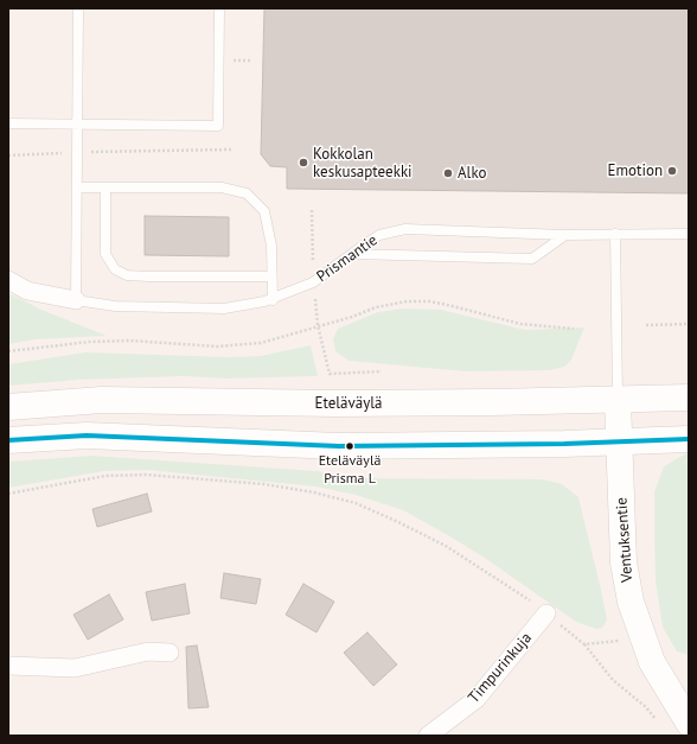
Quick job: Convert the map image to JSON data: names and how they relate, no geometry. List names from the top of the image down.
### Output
{
  "streets": {
    "main road": ["Eteläväylä", "Ventuksentie"],
    "street": ["Prismantie", "Timpurinkuja"]
  },
  "crossings": [
    ["Eteläväylä", "Ventuksentie"]
  ],
  "places": [
    "Kokkolan keskusapteekki",
    "Emotion",
    "Alko",
    "Eteläväylä Prisma L"
  ]
}
